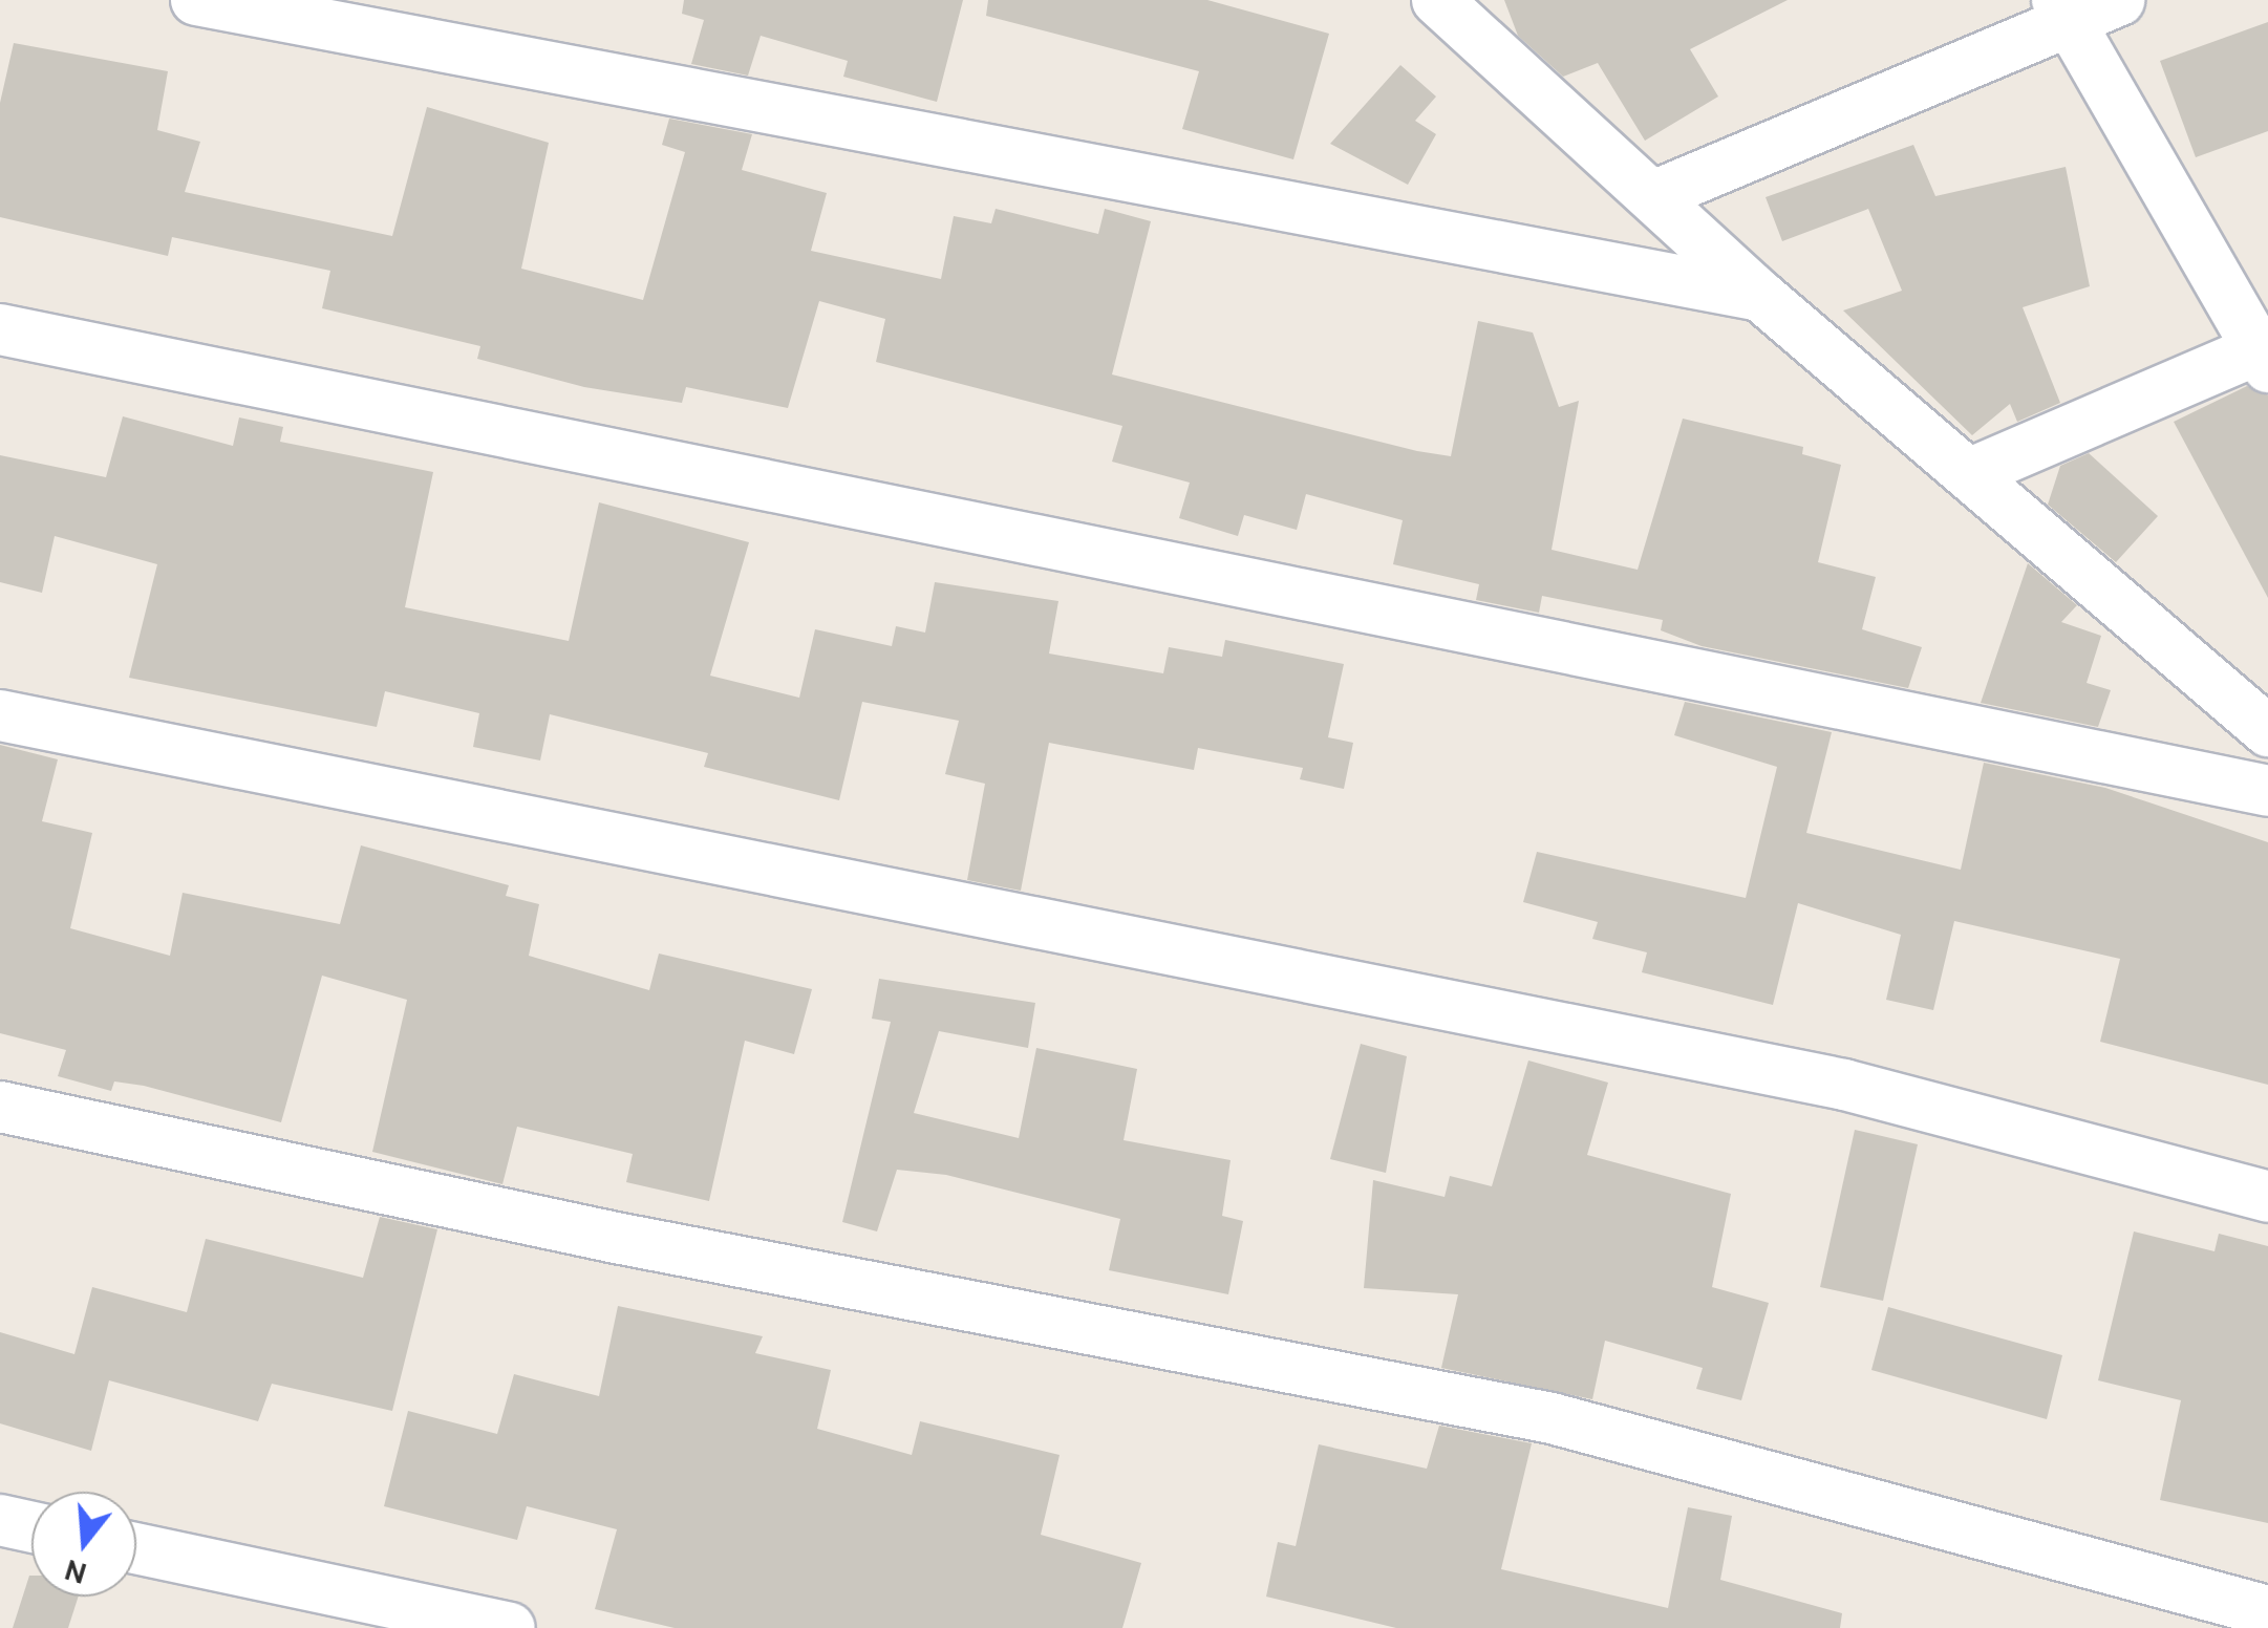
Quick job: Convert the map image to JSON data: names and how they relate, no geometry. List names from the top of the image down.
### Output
{
  "north": "bottom"
}
